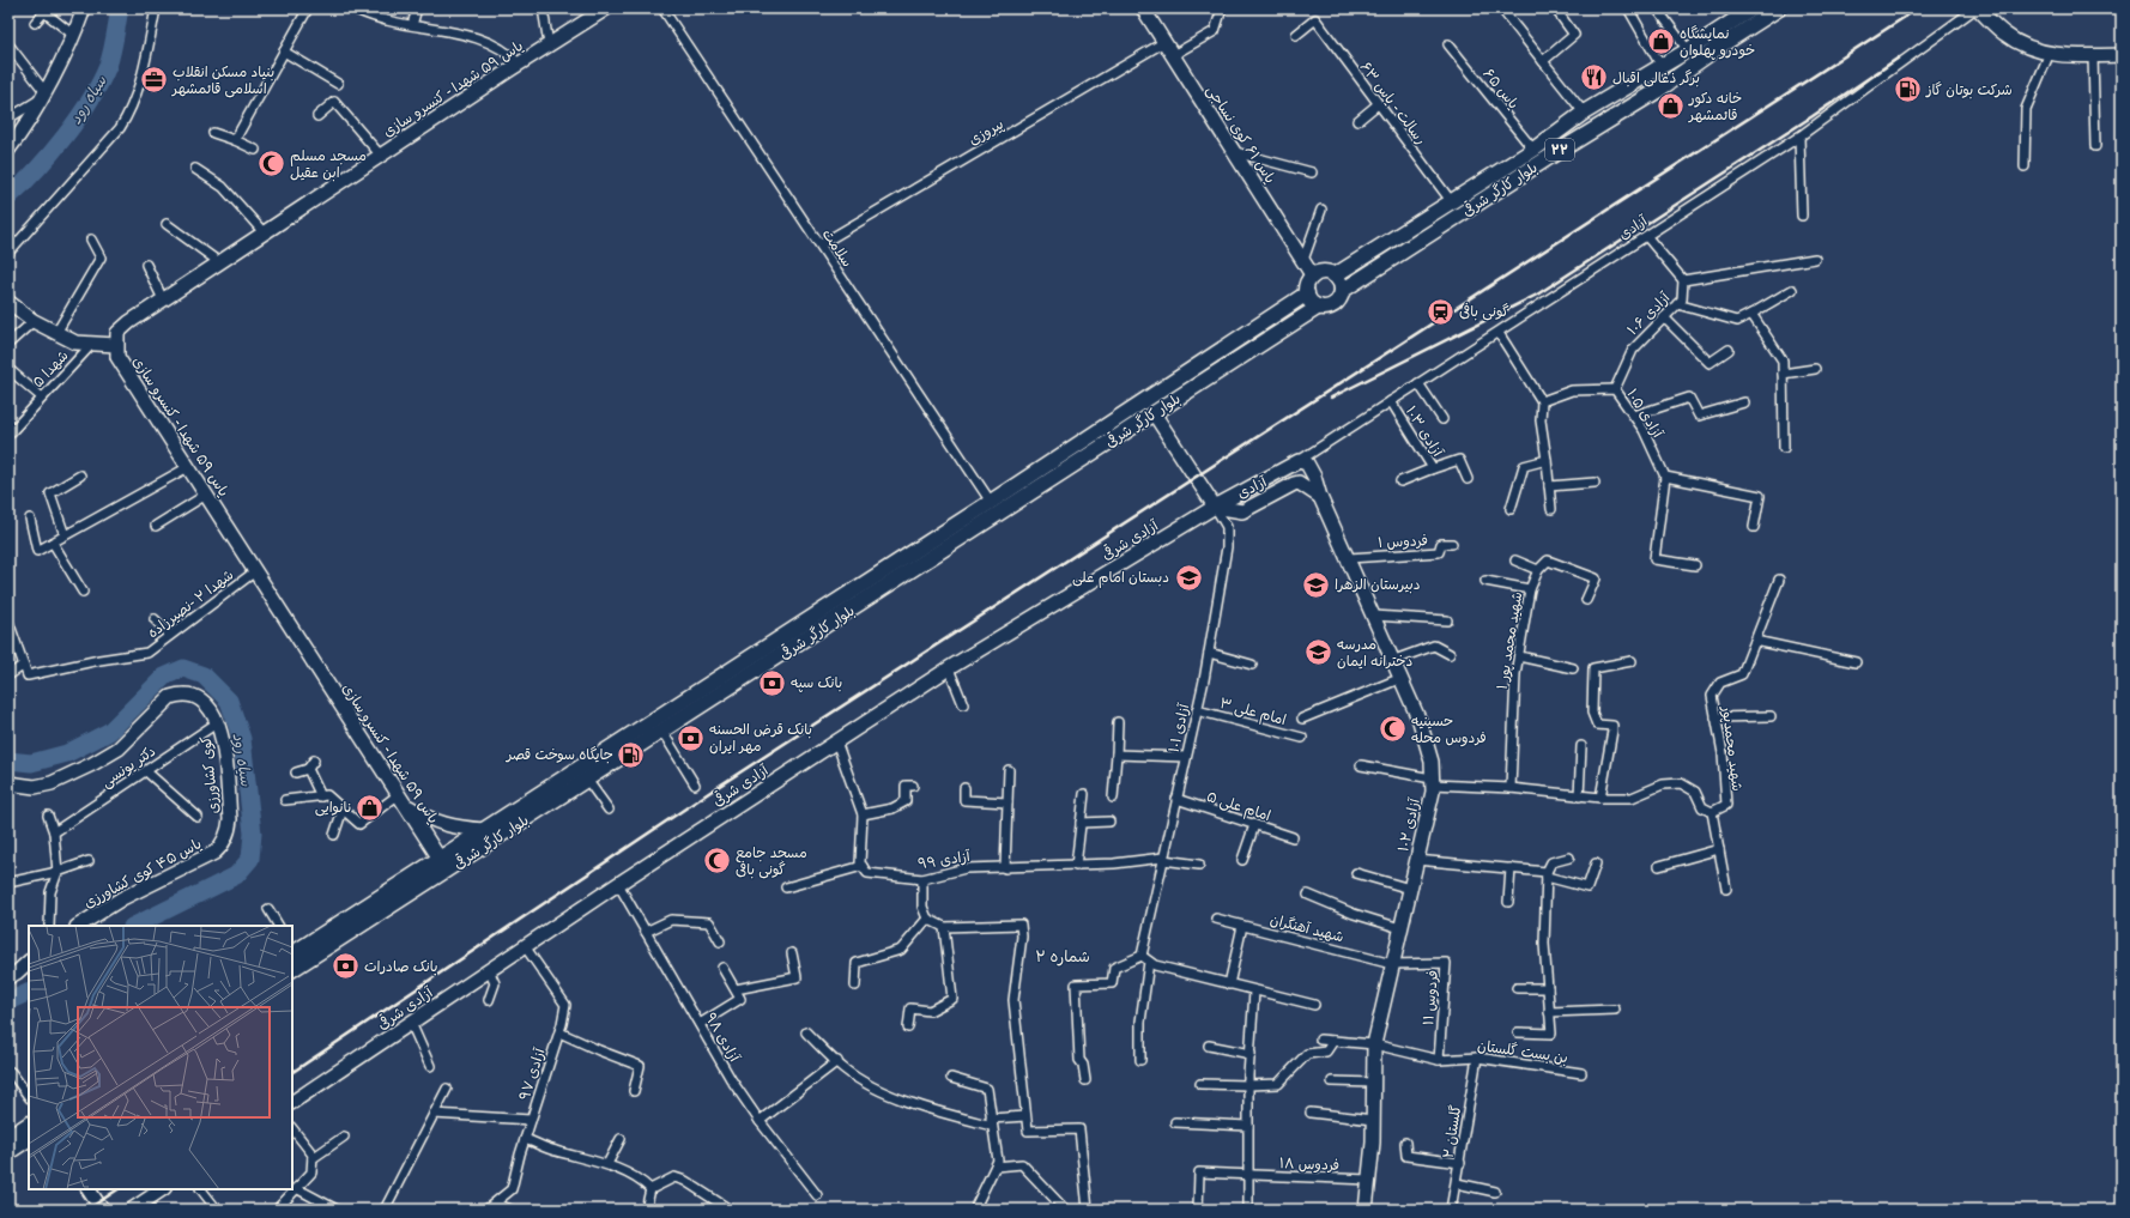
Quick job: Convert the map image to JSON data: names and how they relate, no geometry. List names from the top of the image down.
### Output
{
  "streets": {
    "main road": ["۲۲", "بلوار کارگر شرقی"],
    "street": [
      "یاس ۵۹ شهدا - کنسرو سازی",
      "یاس ۶۵",
      "رسالت - یاس ۶۳",
      "پیروزی",
      "یاس ۶۱ کوی نساجی",
      "آزادی",
      "سلامت",
      "آزادی ۱۰۶",
      "شهدا ۵",
      "آزادی ۱۰۵",
      "آزادی ۱۰۳",
      "آزادی شرقی",
      "فردوس ۱",
      "شهدا ۲ -نصیرزاده",
      "شهید محمد پور ۱",
      "امام علی ۳",
      "آزادی ۱۰۱",
      "شهید محمدپور",
      "دکتر یونسی",
      "کوی کشاورزی",
      "امام علی ۵",
      "آزادی ۱۰۲",
      "آزادی ٩٩",
      "یاس ۴۵ کوی کشاورزی",
      "شهید آهنگران",
      "فردوس ۱۱",
      "آزادی ۹۸",
      "بن بست گلستان",
      "آزادی ۹۷",
      "گلستان ۲",
      "فردوس ۱۸"
    ]
  },
  "crossings": [
    ["یاس ۵۹ شهدا - کنسرو سازی", "بلوار کارگر شرقی"],
    ["یاس ۵۹ شهدا - کنسرو سازی", "شهدا ۲ -نصیرزاده"],
    ["یاس ۶۵", "بلوار کارگر شرقی"],
    ["رسالت - یاس ۶۳", "بلوار کارگر شرقی"],
    ["پیروزی", "یاس ۶۱ کوی نساجی"],
    ["پیروزی", "سلامت"],
    ["یاس ۶۱ کوی نساجی", "بلوار کارگر شرقی"],
    ["بلوار کارگر شرقی", "سلامت"],
    ["آزادی", "آزادی ۱۰۶"],
    ["آزادی", "آزادی ۱۰۳"],
    ["آزادی", "آزادی شرقی"],
    ["آزادی", "آزادی ۱۰۱"],
    ["آزادی", "آزادی ۱۰۲"],
    ["آزادی ۱۰۶", "آزادی ۱۰۵"],
    ["آزادی شرقی", "آزادی ۱۰۱"],
    ["آزادی شرقی", "آزادی ۹۸"],
    ["آزادی شرقی", "آزادی ۹۷"],
    ["فردوس ۱", "آزادی ۱۰۲"],
    ["امام علی ۳", "آزادی ۱۰۱"],
    ["آزادی ۱۰۱", "امام علی ۵"],
    ["آزادی ۱۰۱", "آزادی ٩٩"],
    ["دکتر یونسی", "کوی کشاورزی"],
    ["کوی کشاورزی", "یاس ۴۵ کوی کشاورزی"],
    ["آزادی ۱۰۲", "شهید آهنگران"],
    ["آزادی ۱۰۲", "فردوس ۱۱"],
    ["آزادی ۱۰۲", "بن بست گلستان"],
    ["آزادی ۱۰۲", "فردوس ۱۸"],
    ["شهید آهنگران", "فردوس ۱۱"],
    ["فردوس ۱۱", "بن بست گلستان"],
    ["بن بست گلستان", "گلستان ۲"]
  ],
  "districts": ["شماره ۲"],
  "water": ["سیاه رود"],
  "places": {
    "shop": ["نمایشگاه خودرو پهلوان", "خانه دکور قائمشهر", "نانوایی"],
    "restaurant": ["برگر ذغالی اقبال"],
    "office": ["بنیاد مسکن انقلاب اسلامی قائمشهر"],
    "fuel station": ["شرکت بوتان گاز", "جایگاه سوخت قصر"],
    "mosque": ["مسجد مسلم ابن عقیل", "حسینیه فردوس محله", "مسجد جامع گونی بافی"],
    "station": ["گونی بافی"],
    "school or university": ["دبستان امام علی", "دبیرستان الزهرا", "مدرسه دخترانه ایمان"],
    "bank": ["بانک سپه", "بانک قرض الحسنه مهر ایران", "بانک صادرات"]
  }
}
